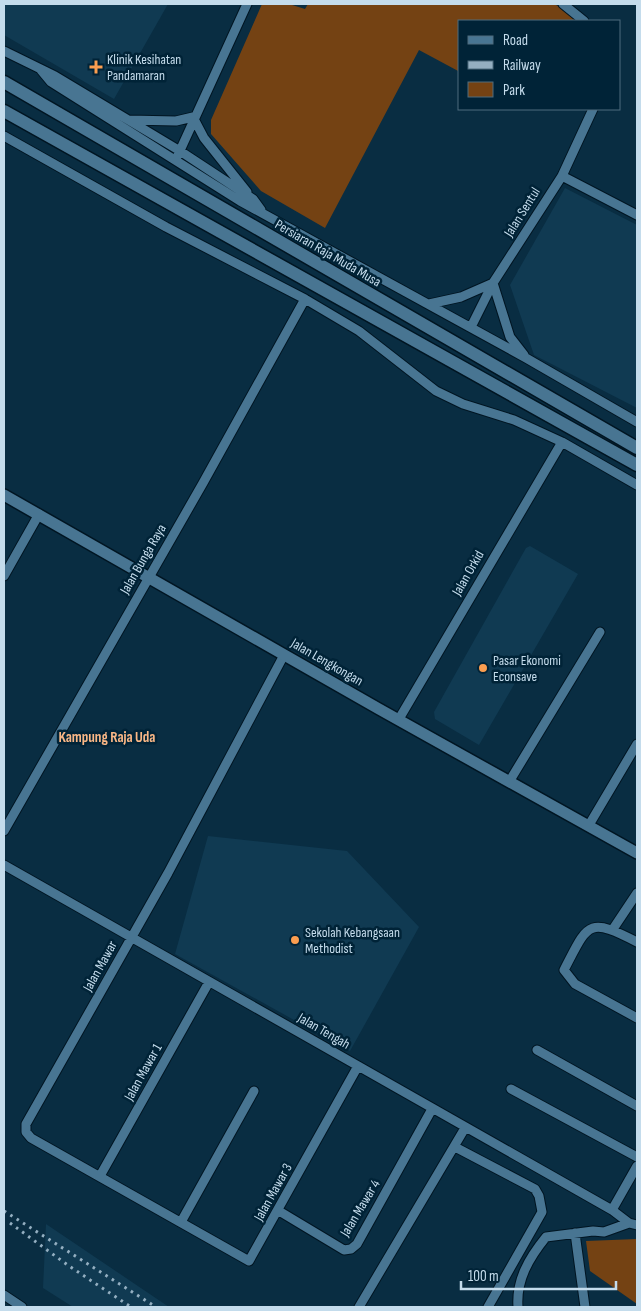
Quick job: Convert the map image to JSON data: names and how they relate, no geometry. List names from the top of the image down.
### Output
{
  "streets": {
    "main road": ["Persiaran Raja Muda Musa"],
    "street": [
      "Jalan Sentul",
      "Jalan Bunga Raya",
      "Jalan Orkid",
      "Jalan Lengkongan",
      "Jalan Mawar",
      "Jalan Tengah",
      "Jalan Mawar 1",
      "Jalan Mawar 3",
      "Jalan Mawar 4"
    ]
  },
  "crossings": [
    ["Jalan Bunga Raya", "Jalan Lengkongan"],
    ["Jalan Orkid", "Jalan Lengkongan"],
    ["Jalan Lengkongan", "Jalan Mawar"],
    ["Jalan Mawar", "Jalan Tengah"],
    ["Jalan Mawar", "Jalan Mawar 1"],
    ["Jalan Mawar", "Jalan Mawar 3"],
    ["Jalan Tengah", "Jalan Mawar 1"],
    ["Jalan Tengah", "Jalan Mawar 3"],
    ["Jalan Tengah", "Jalan Mawar 4"],
    ["Jalan Mawar 3", "Jalan Mawar 4"]
  ],
  "districts": ["Kampung Raja Uda"],
  "places": {
    "health": ["Klinik Kesihatan Pandamaran"],
    "other": ["Pasar Ekonomi Econsave", "Sekolah Kebangsaan Methodist"]
  },
  "legend": ["Road", "Railway", "Park"],
  "scale_bar": "100 m"
}
